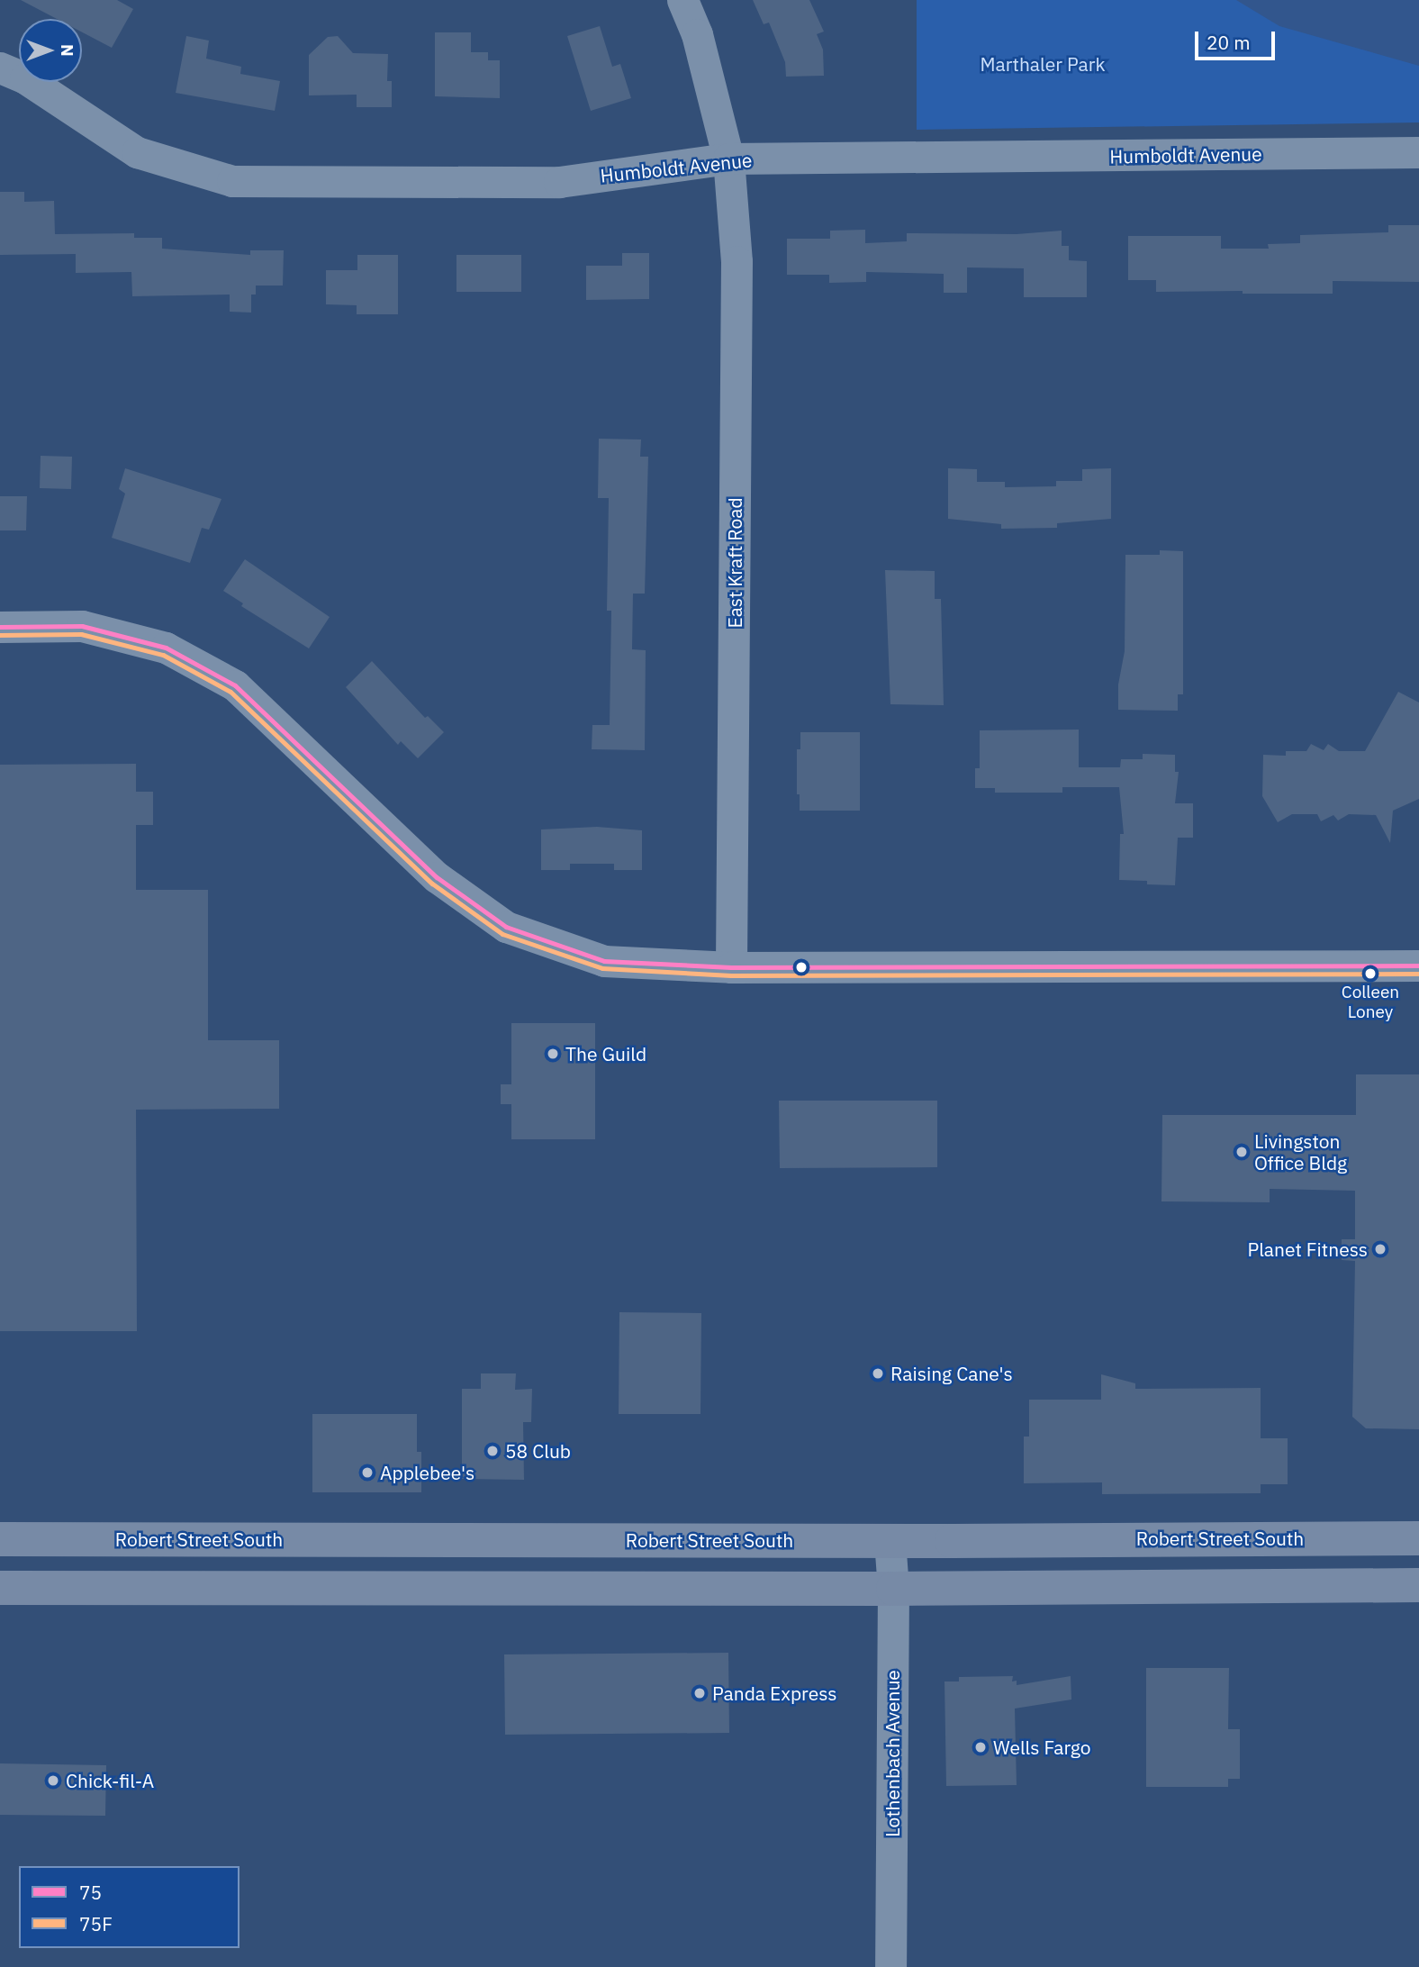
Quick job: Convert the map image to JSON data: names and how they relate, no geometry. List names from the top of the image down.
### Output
{
  "streets": {
    "main road": ["Robert Street South"],
    "street": ["Humboldt Avenue", "East Kraft Road", "Lothenbach Avenue"]
  },
  "crossings": [
    ["Humboldt Avenue", "East Kraft Road"],
    ["Robert Street South", "Lothenbach Avenue"]
  ],
  "parks": ["Marthaler Park"],
  "places": [
    "Colleen Loney",
    "The Guild",
    "Livingston Office Bldg",
    "Planet Fitness",
    "Raising Cane's",
    "58 Club",
    "Applebee's",
    "Panda Express",
    "Wells Fargo",
    "Chick-fil-A"
  ],
  "lines": ["transit line 75", "transit line 75F"],
  "legend": ["75", "75F"],
  "scale_bar": "20 m",
  "north": "right"
}
